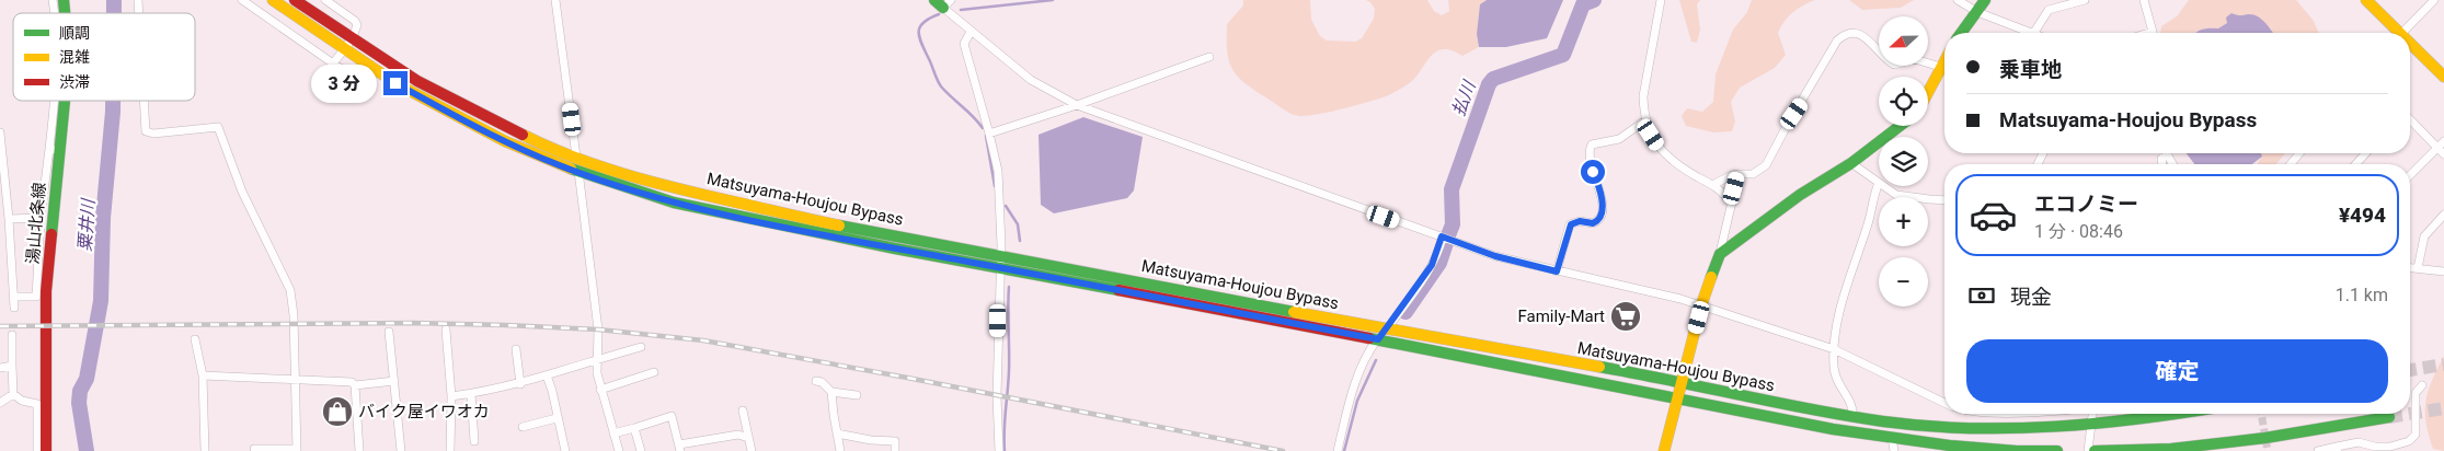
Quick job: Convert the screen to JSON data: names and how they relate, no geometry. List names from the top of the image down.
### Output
{
  "streets": {
    "main road": ["Matsuyama-Houjou Bypass", "湯山北条線"]
  },
  "water": ["払川", "粟井川"],
  "places": {
    "supermarket": ["Family-Mart"],
    "shop": ["バイク屋イワオカ"]
  },
  "legend": ["順調", "混雑", "渋滞"],
  "north": "left",
  "page": {
    "map_buttons": ["+", "−"],
    "banner": ["乗車地", "Matsuyama-Houjou Bypass"],
    "bubble": "3 分",
    "list": [
      {
        "name": "エコノミー",
        "note": "1 分 · 08:46",
        "value": "¥494"
      }
    ],
    "pay": ["現金", "1.1 km"],
    "buttons": "確定"
  }
}
